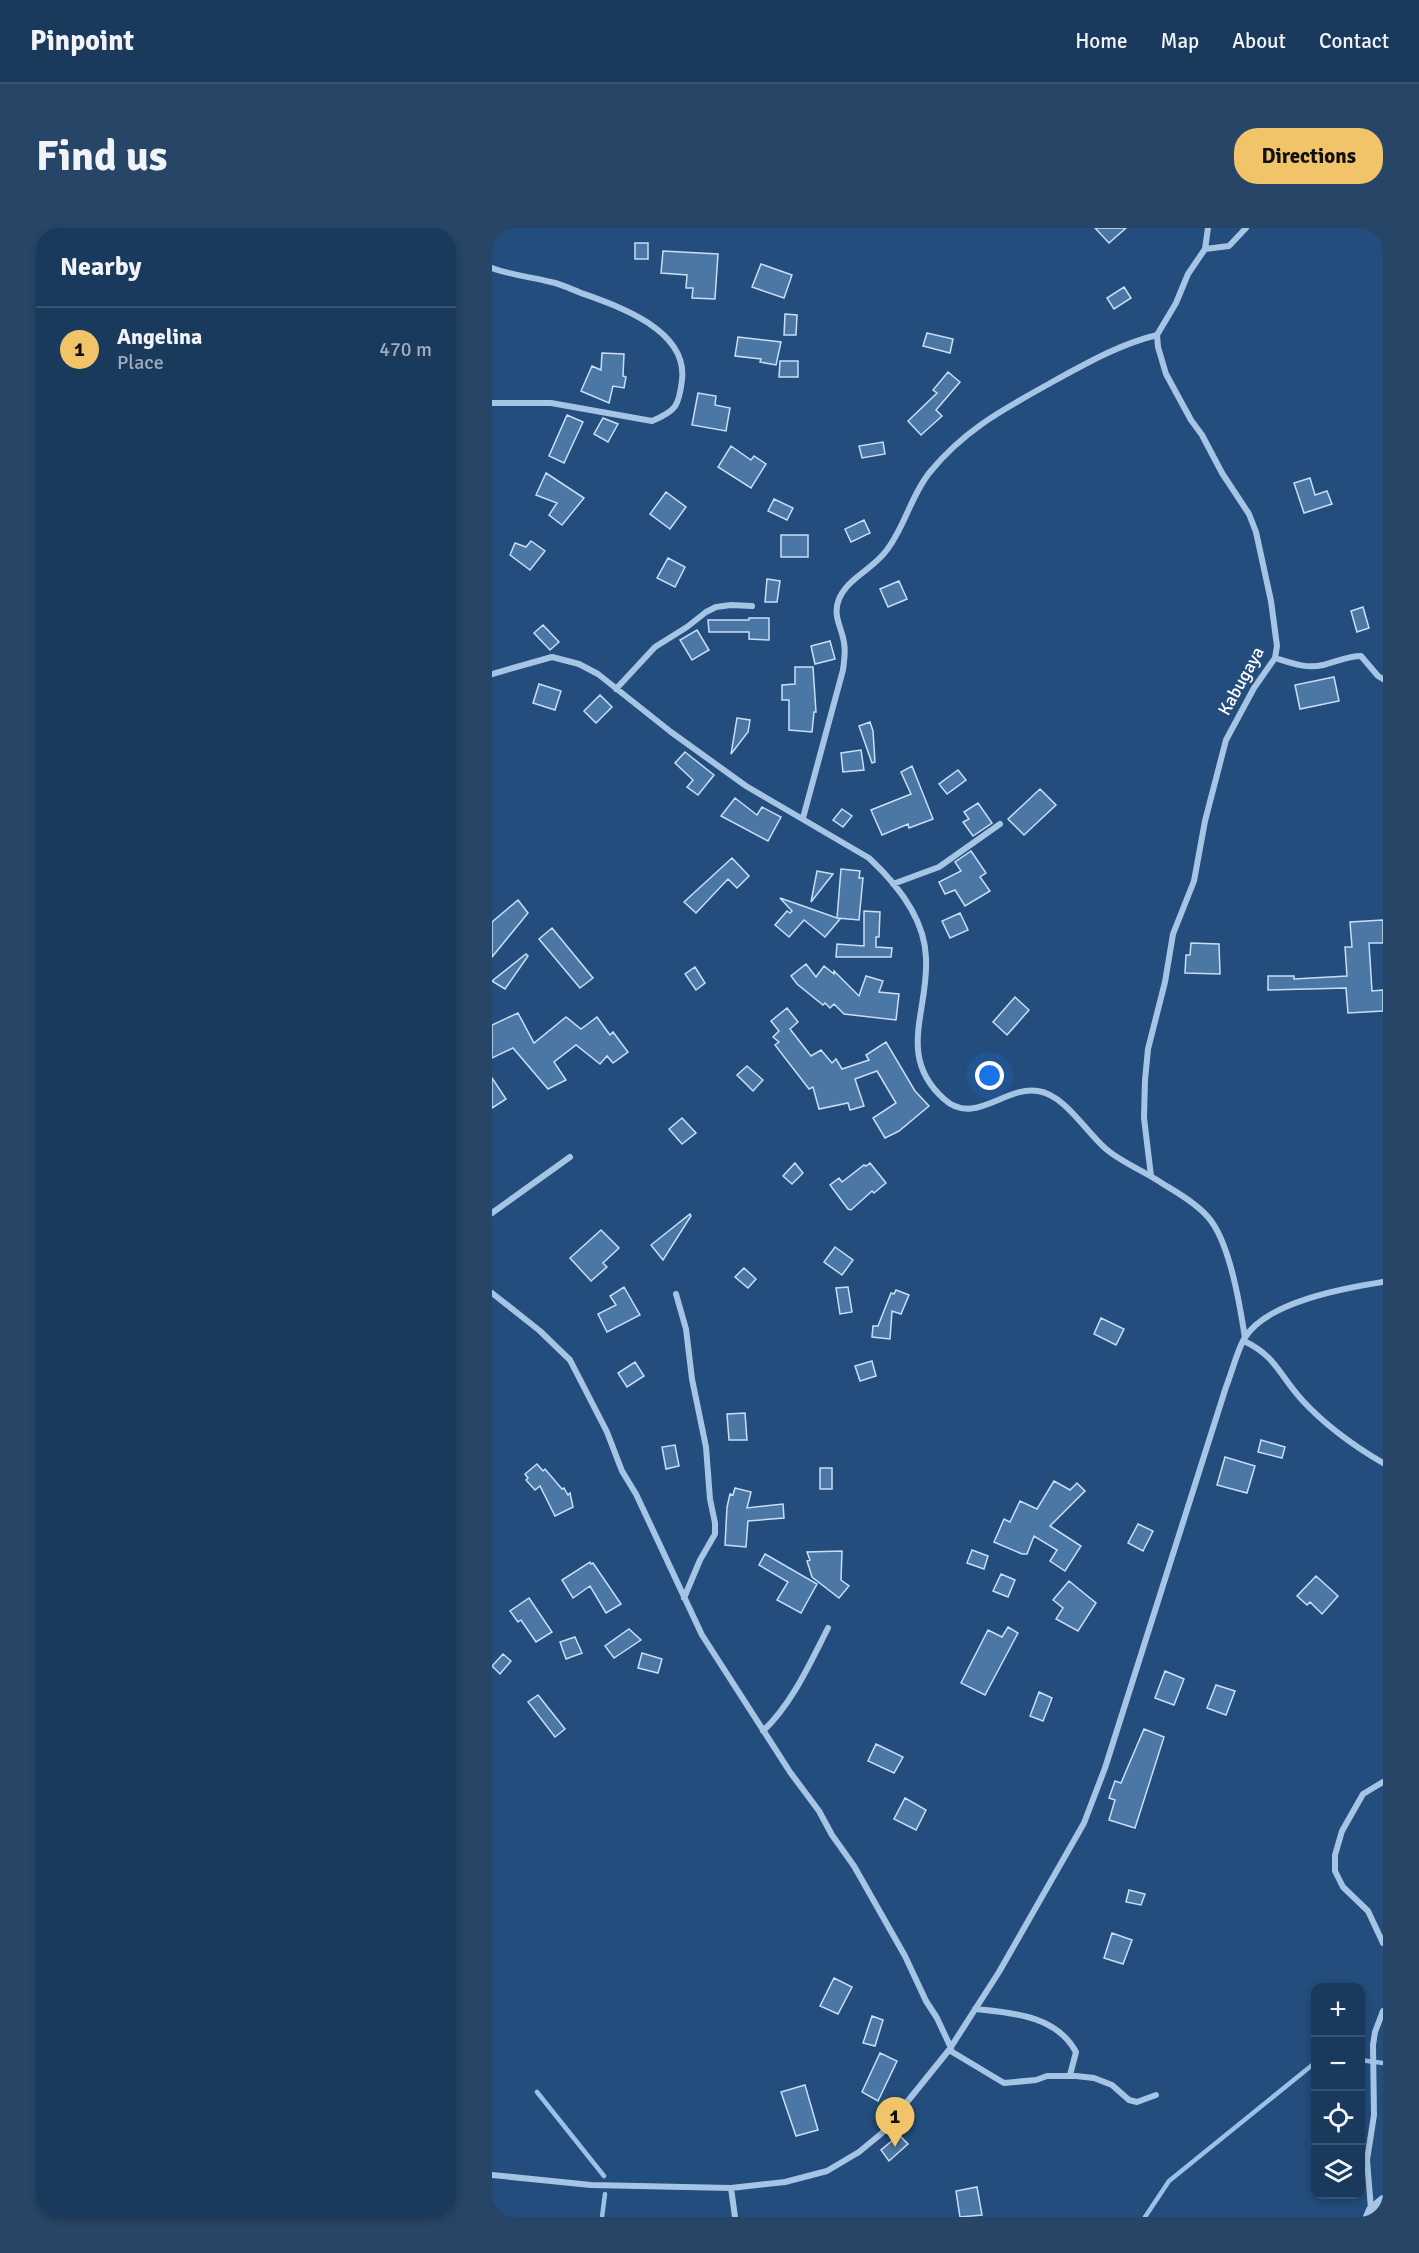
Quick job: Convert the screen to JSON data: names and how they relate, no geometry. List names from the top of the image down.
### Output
{
  "streets": {
    "street": ["Kabugaya"]
  },
  "page": {
    "header": "Pinpoint",
    "nav": [
      "Home",
      "Map",
      "About",
      "Contact"
    ],
    "buttons": "Directions",
    "title": "Find us",
    "heading": "Nearby",
    "list": [
      {
        "mark": "1",
        "name": "Angelina",
        "note": "Place",
        "value": "470 m"
      }
    ],
    "map_buttons": ["+", "−"],
    "pins": "1"
  }
}
